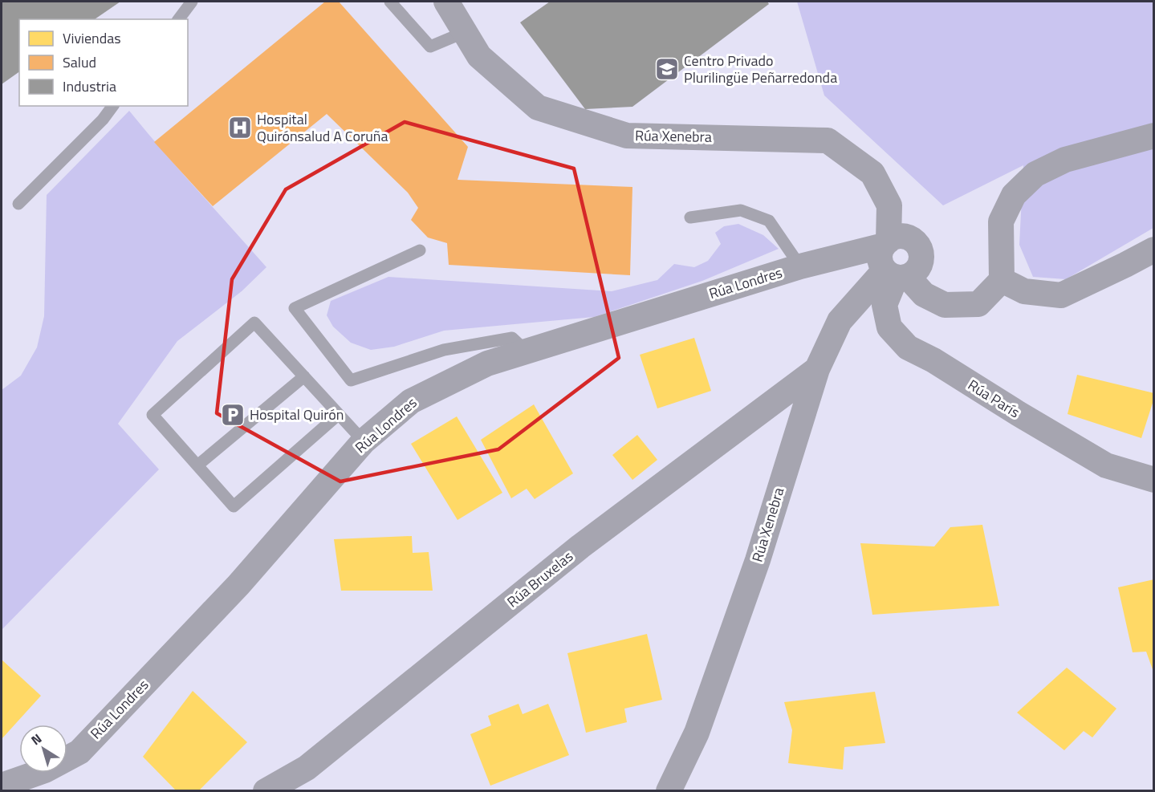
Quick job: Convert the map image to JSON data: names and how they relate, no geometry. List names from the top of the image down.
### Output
{
  "streets": {
    "street": [
      "Rúa Xenebra",
      "Rúa Londres",
      "Rúa París",
      "Rúa Bruxelas"
    ]
  },
  "crossings": [
    ["Rúa Xenebra", "Rúa Londres"],
    ["Rúa Xenebra", "Rúa París"],
    ["Rúa Xenebra", "Rúa Bruxelas"],
    ["Rúa Londres", "Rúa París"]
  ],
  "places": {
    "school or university": ["Centro Privado Plurilingüe Peñarredonda"],
    "hospital": ["Hospital Quirónsalud A Coruña"],
    "parking": ["Hospital Quirón"]
  },
  "legend": ["Viviendas", "Salud", "Industria"],
  "north": "top left"
}
